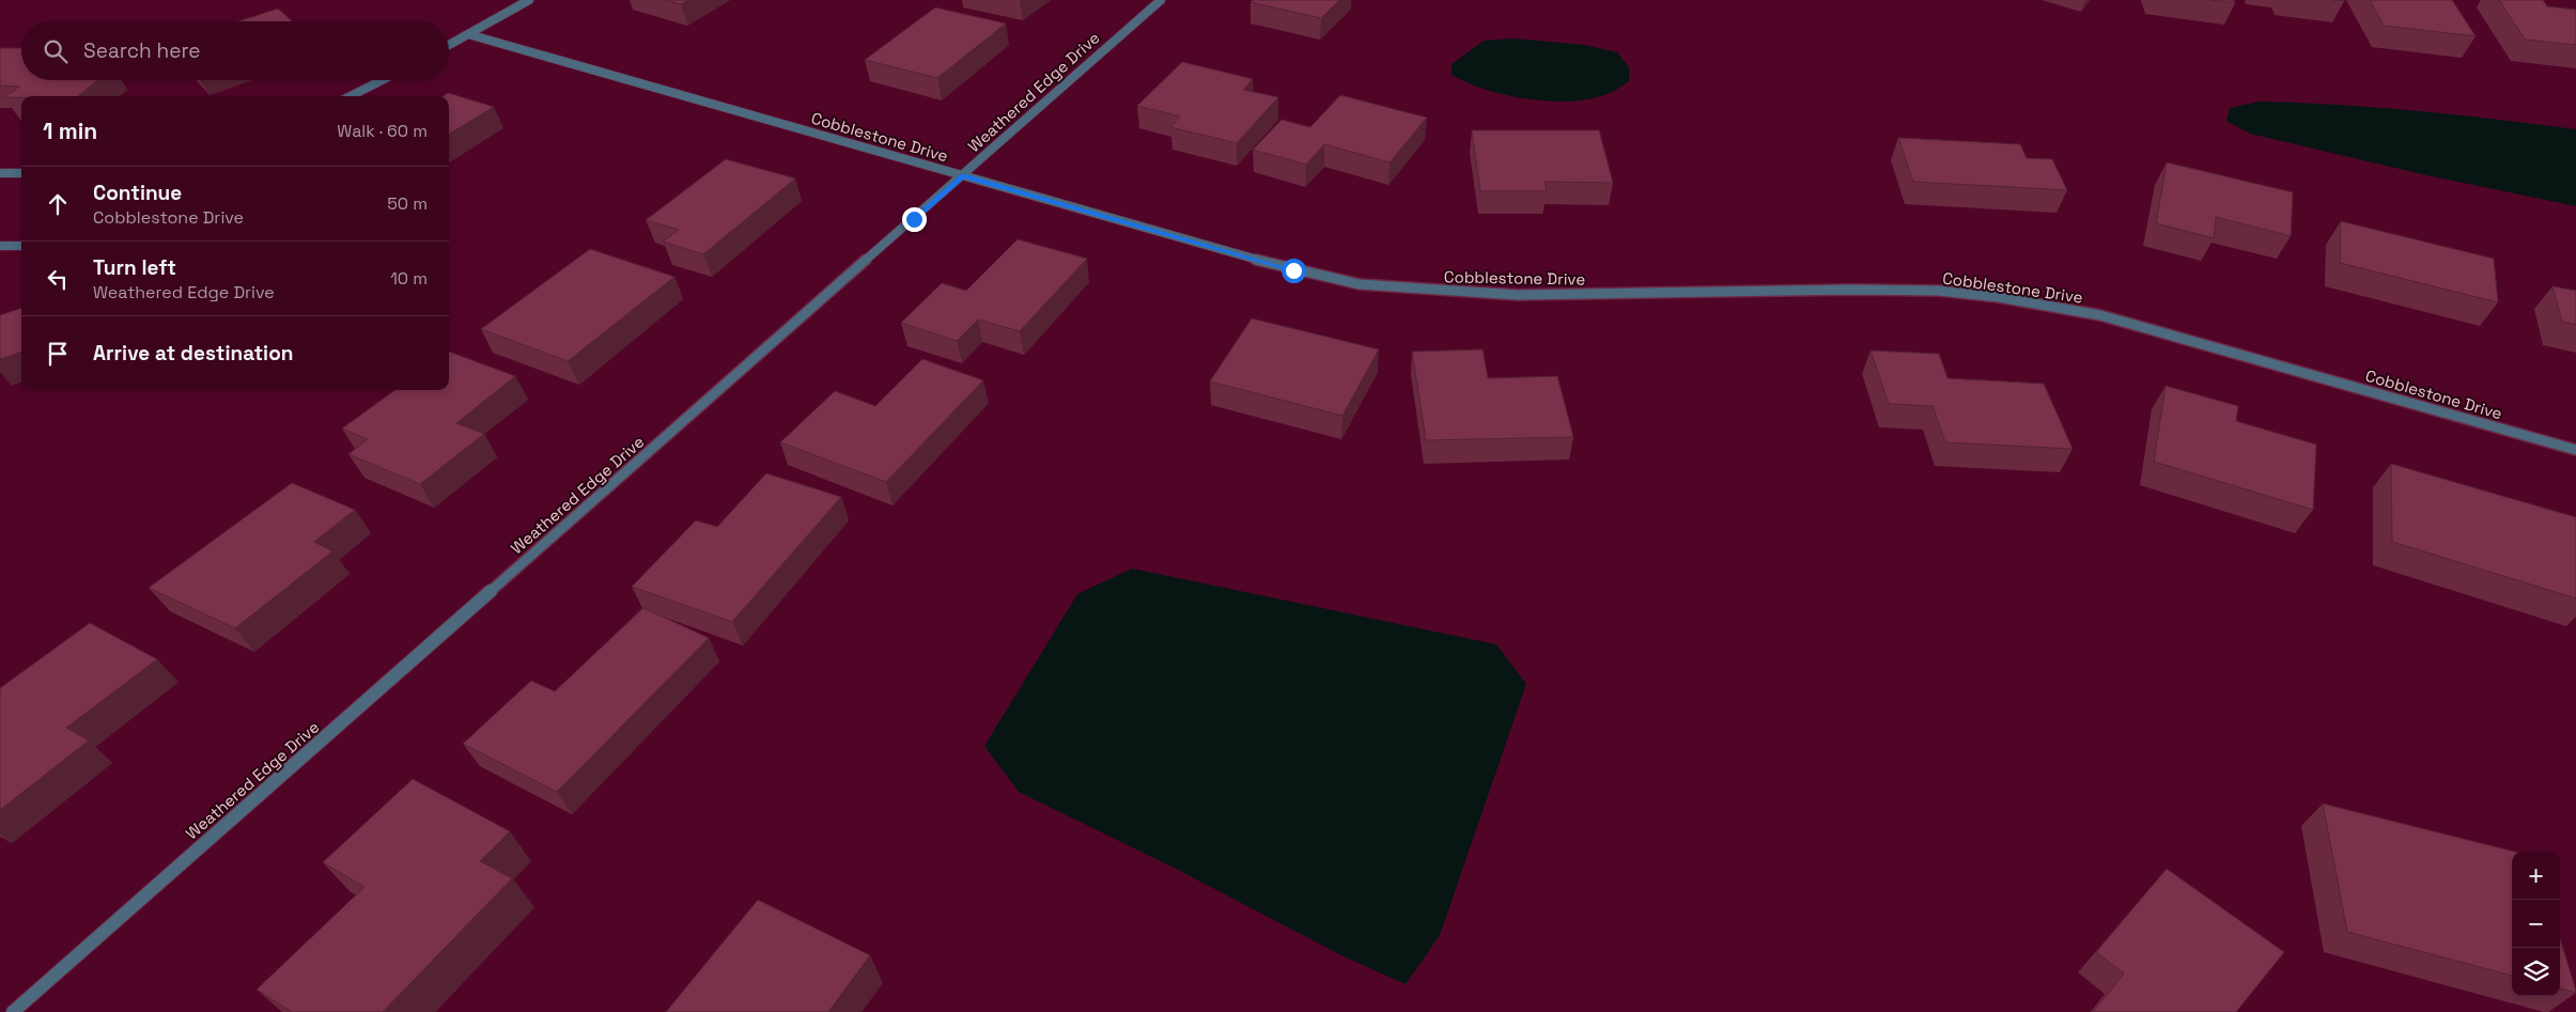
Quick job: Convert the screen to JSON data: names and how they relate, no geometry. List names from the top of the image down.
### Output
{
  "streets": {
    "street": ["Weathered Edge Drive", "Cobblestone Drive"]
  },
  "crossings": [
    ["Weathered Edge Drive", "Cobblestone Drive"]
  ],
  "page": {
    "search": "Search here",
    "heading": ["1 min", "Walk · 60 m"],
    "list": [
      ["Continue", "Cobblestone Drive", "50 m"],
      ["Turn left", "Weathered Edge Drive", "10 m"],
      "Arrive at destination"
    ],
    "map_buttons": ["+", "−"]
  }
}
